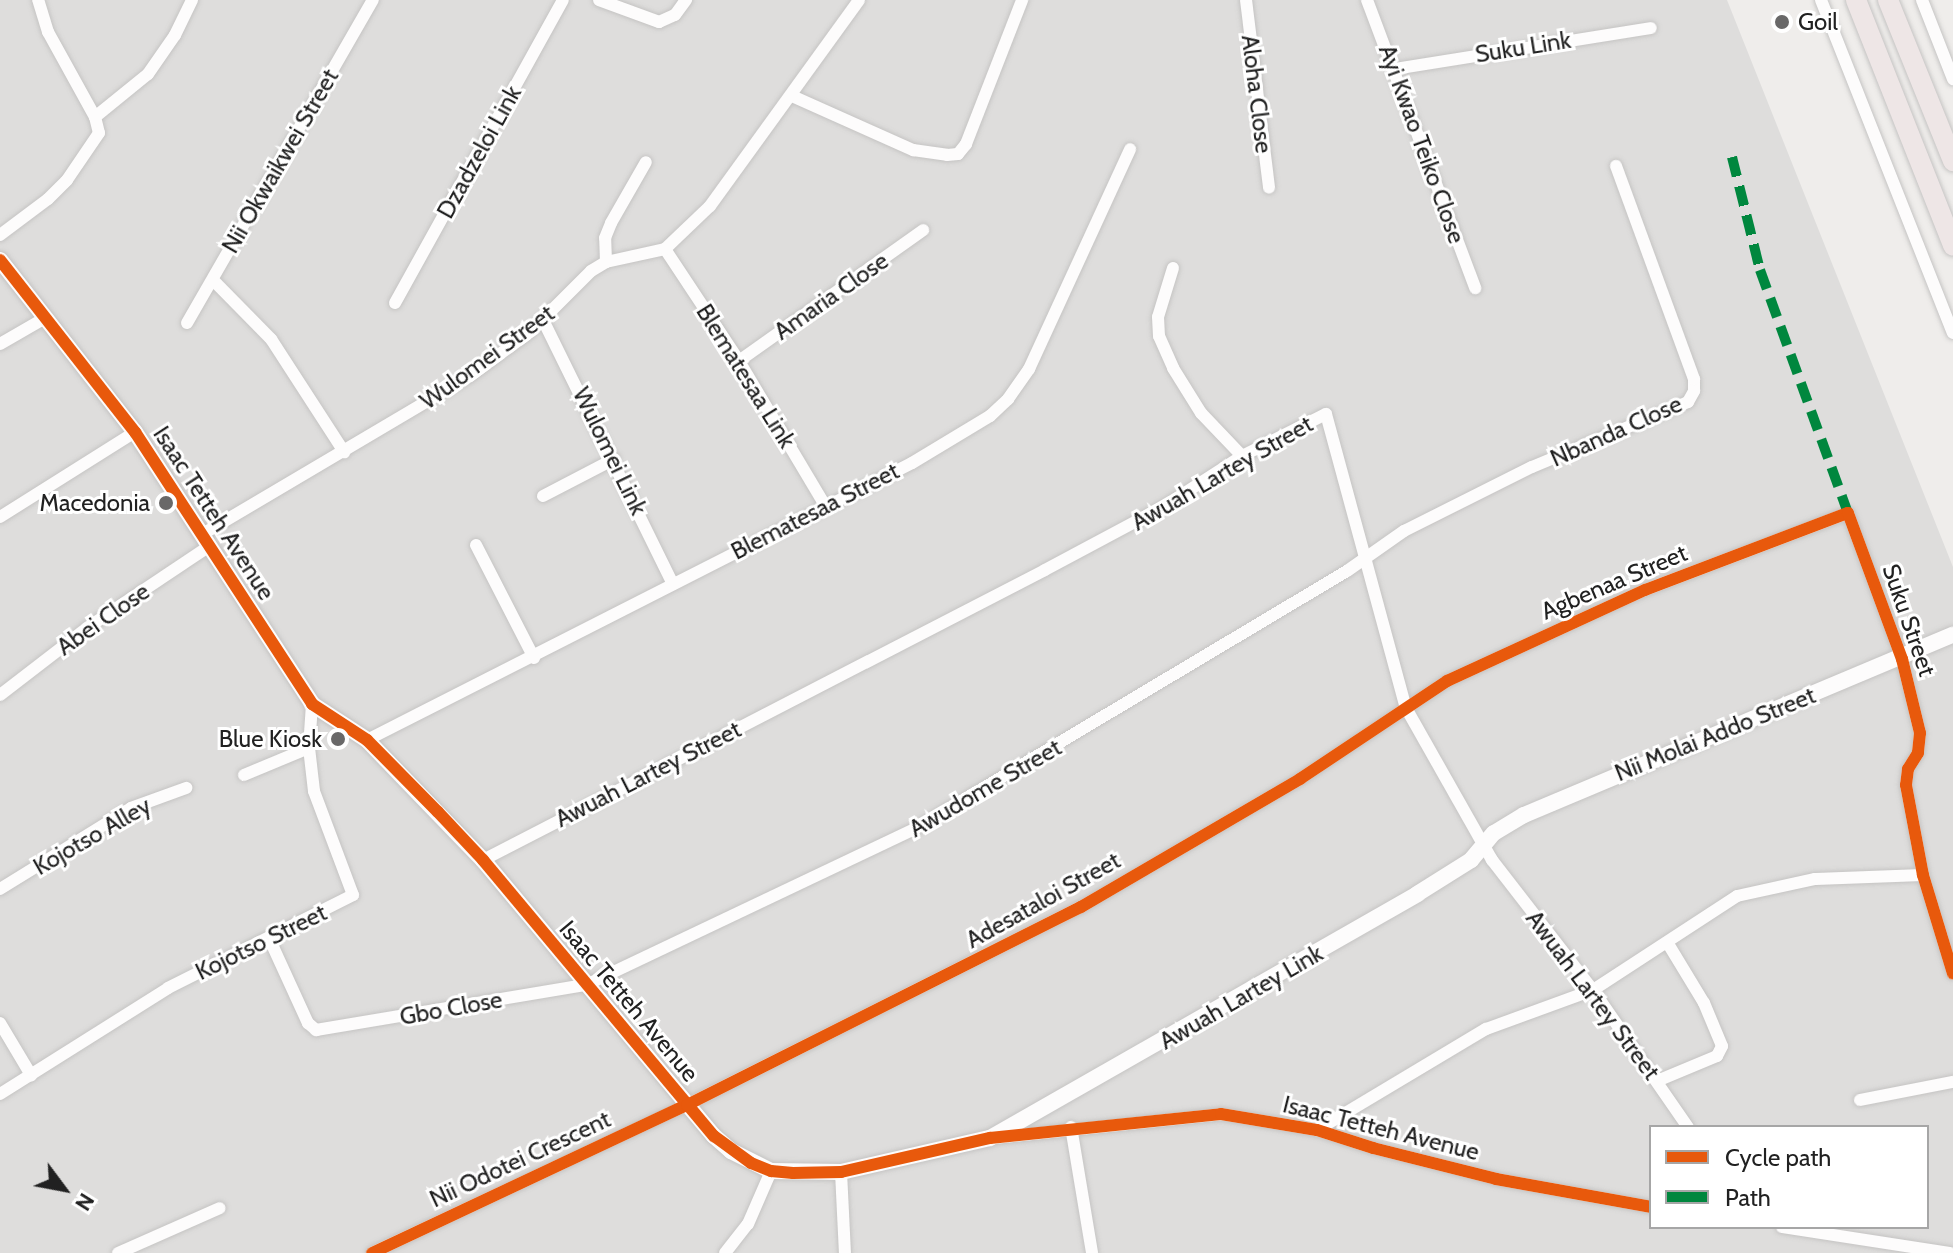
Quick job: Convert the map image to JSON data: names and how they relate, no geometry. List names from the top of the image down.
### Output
{
  "streets": {
    "street": [
      "Suku Link",
      "Aloha Close",
      "Ayi Kwao Teiko Close",
      "Dzadzeloi Link",
      "Nii Okwaikwei Street",
      "Amaria Close",
      "Wulomei Street",
      "Blematesaa Link",
      "Nbanda Close",
      "Wulomei Link",
      "Awuah Lartey Street",
      "Blematesaa Street",
      "Isaac Tetteh Avenue",
      "Agbenaa Street",
      "Abei Close",
      "Suku Street",
      "Nii Molai Addo Street",
      "Awudome Street",
      "Kojotso Alley",
      "Adesataloi Street",
      "Kojotso Street",
      "Awuah Lartey Link",
      "Gbo Close",
      "Nii Odotei Crescent"
    ]
  },
  "crossings": [
    ["Suku Link", "Ayi Kwao Teiko Close"],
    ["Amaria Close", "Blematesaa Link"],
    ["Wulomei Street", "Blematesaa Link"],
    ["Wulomei Street", "Wulomei Link"],
    ["Wulomei Street", "Isaac Tetteh Avenue"],
    ["Wulomei Street", "Abei Close"],
    ["Blematesaa Link", "Blematesaa Street"],
    ["Nbanda Close", "Awuah Lartey Street"],
    ["Nbanda Close", "Awudome Street"],
    ["Wulomei Link", "Blematesaa Street"],
    ["Awuah Lartey Street", "Isaac Tetteh Avenue"],
    ["Awuah Lartey Street", "Agbenaa Street"],
    ["Awuah Lartey Street", "Nii Molai Addo Street"],
    ["Awuah Lartey Street", "Awudome Street"],
    ["Awuah Lartey Street", "Adesataloi Street"],
    ["Awuah Lartey Street", "Awuah Lartey Link"],
    ["Blematesaa Street", "Isaac Tetteh Avenue"],
    ["Isaac Tetteh Avenue", "Abei Close"],
    ["Isaac Tetteh Avenue", "Awudome Street"],
    ["Isaac Tetteh Avenue", "Adesataloi Street"],
    ["Isaac Tetteh Avenue", "Kojotso Street"],
    ["Isaac Tetteh Avenue", "Awuah Lartey Link"],
    ["Isaac Tetteh Avenue", "Gbo Close"],
    ["Isaac Tetteh Avenue", "Nii Odotei Crescent"],
    ["Agbenaa Street", "Suku Street"],
    ["Agbenaa Street", "Adesataloi Street"],
    ["Suku Street", "Nii Molai Addo Street"],
    ["Nii Molai Addo Street", "Awuah Lartey Link"],
    ["Awudome Street", "Gbo Close"],
    ["Adesataloi Street", "Nii Odotei Crescent"],
    ["Kojotso Street", "Gbo Close"]
  ],
  "places": ["Goil", "Macedonia", "Blue Kiosk"],
  "legend": ["Cycle path", "Path"],
  "north": "bottom right"
}
